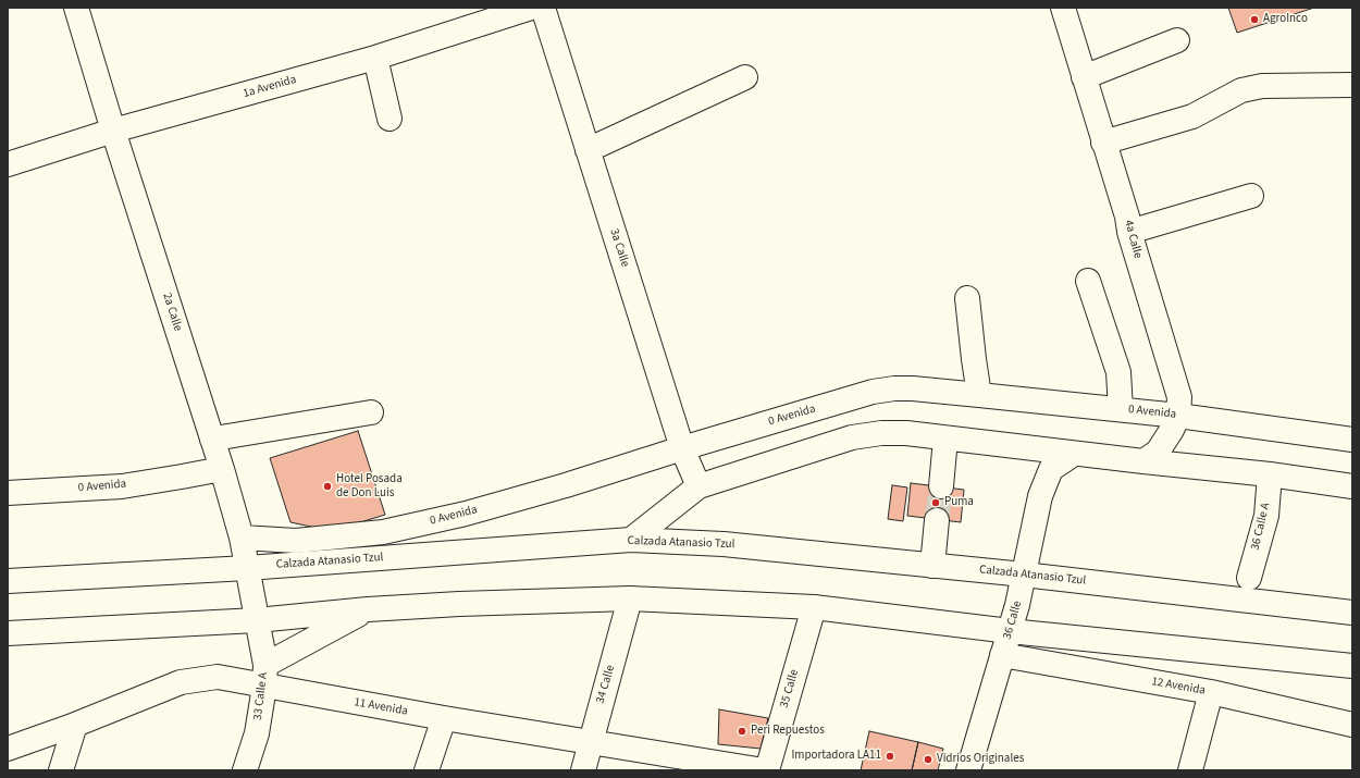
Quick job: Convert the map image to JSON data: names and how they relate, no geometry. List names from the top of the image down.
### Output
{
  "streets": {
    "street": [
      "1a Avenida",
      "4a Calle",
      "3a Calle",
      "2a Calle",
      "0 Avenida",
      "36 Calle A",
      "Calzada Atanasio Tzul",
      "36 Calle",
      "34 Calle",
      "12 Avenida",
      "35 Calle",
      "33 Calle A",
      "11 Avenida"
    ]
  },
  "crossings": [
    ["1a Avenida", "2a Calle"],
    ["4a Calle", "0 Avenida"],
    ["3a Calle", "0 Avenida"],
    ["2a Calle", "0 Avenida"],
    ["2a Calle", "Calzada Atanasio Tzul"],
    ["2a Calle", "33 Calle A"],
    ["Calzada Atanasio Tzul", "36 Calle"],
    ["36 Calle", "12 Avenida"],
    ["34 Calle", "11 Avenida"],
    ["35 Calle", "11 Avenida"],
    ["33 Calle A", "11 Avenida"]
  ],
  "places": [
    "AgroInco",
    "Hotel Posada de Don Luis",
    "Puma",
    "Peri Repuestos",
    "Importadora LA11",
    "Vidrios Originales"
  ]
}
